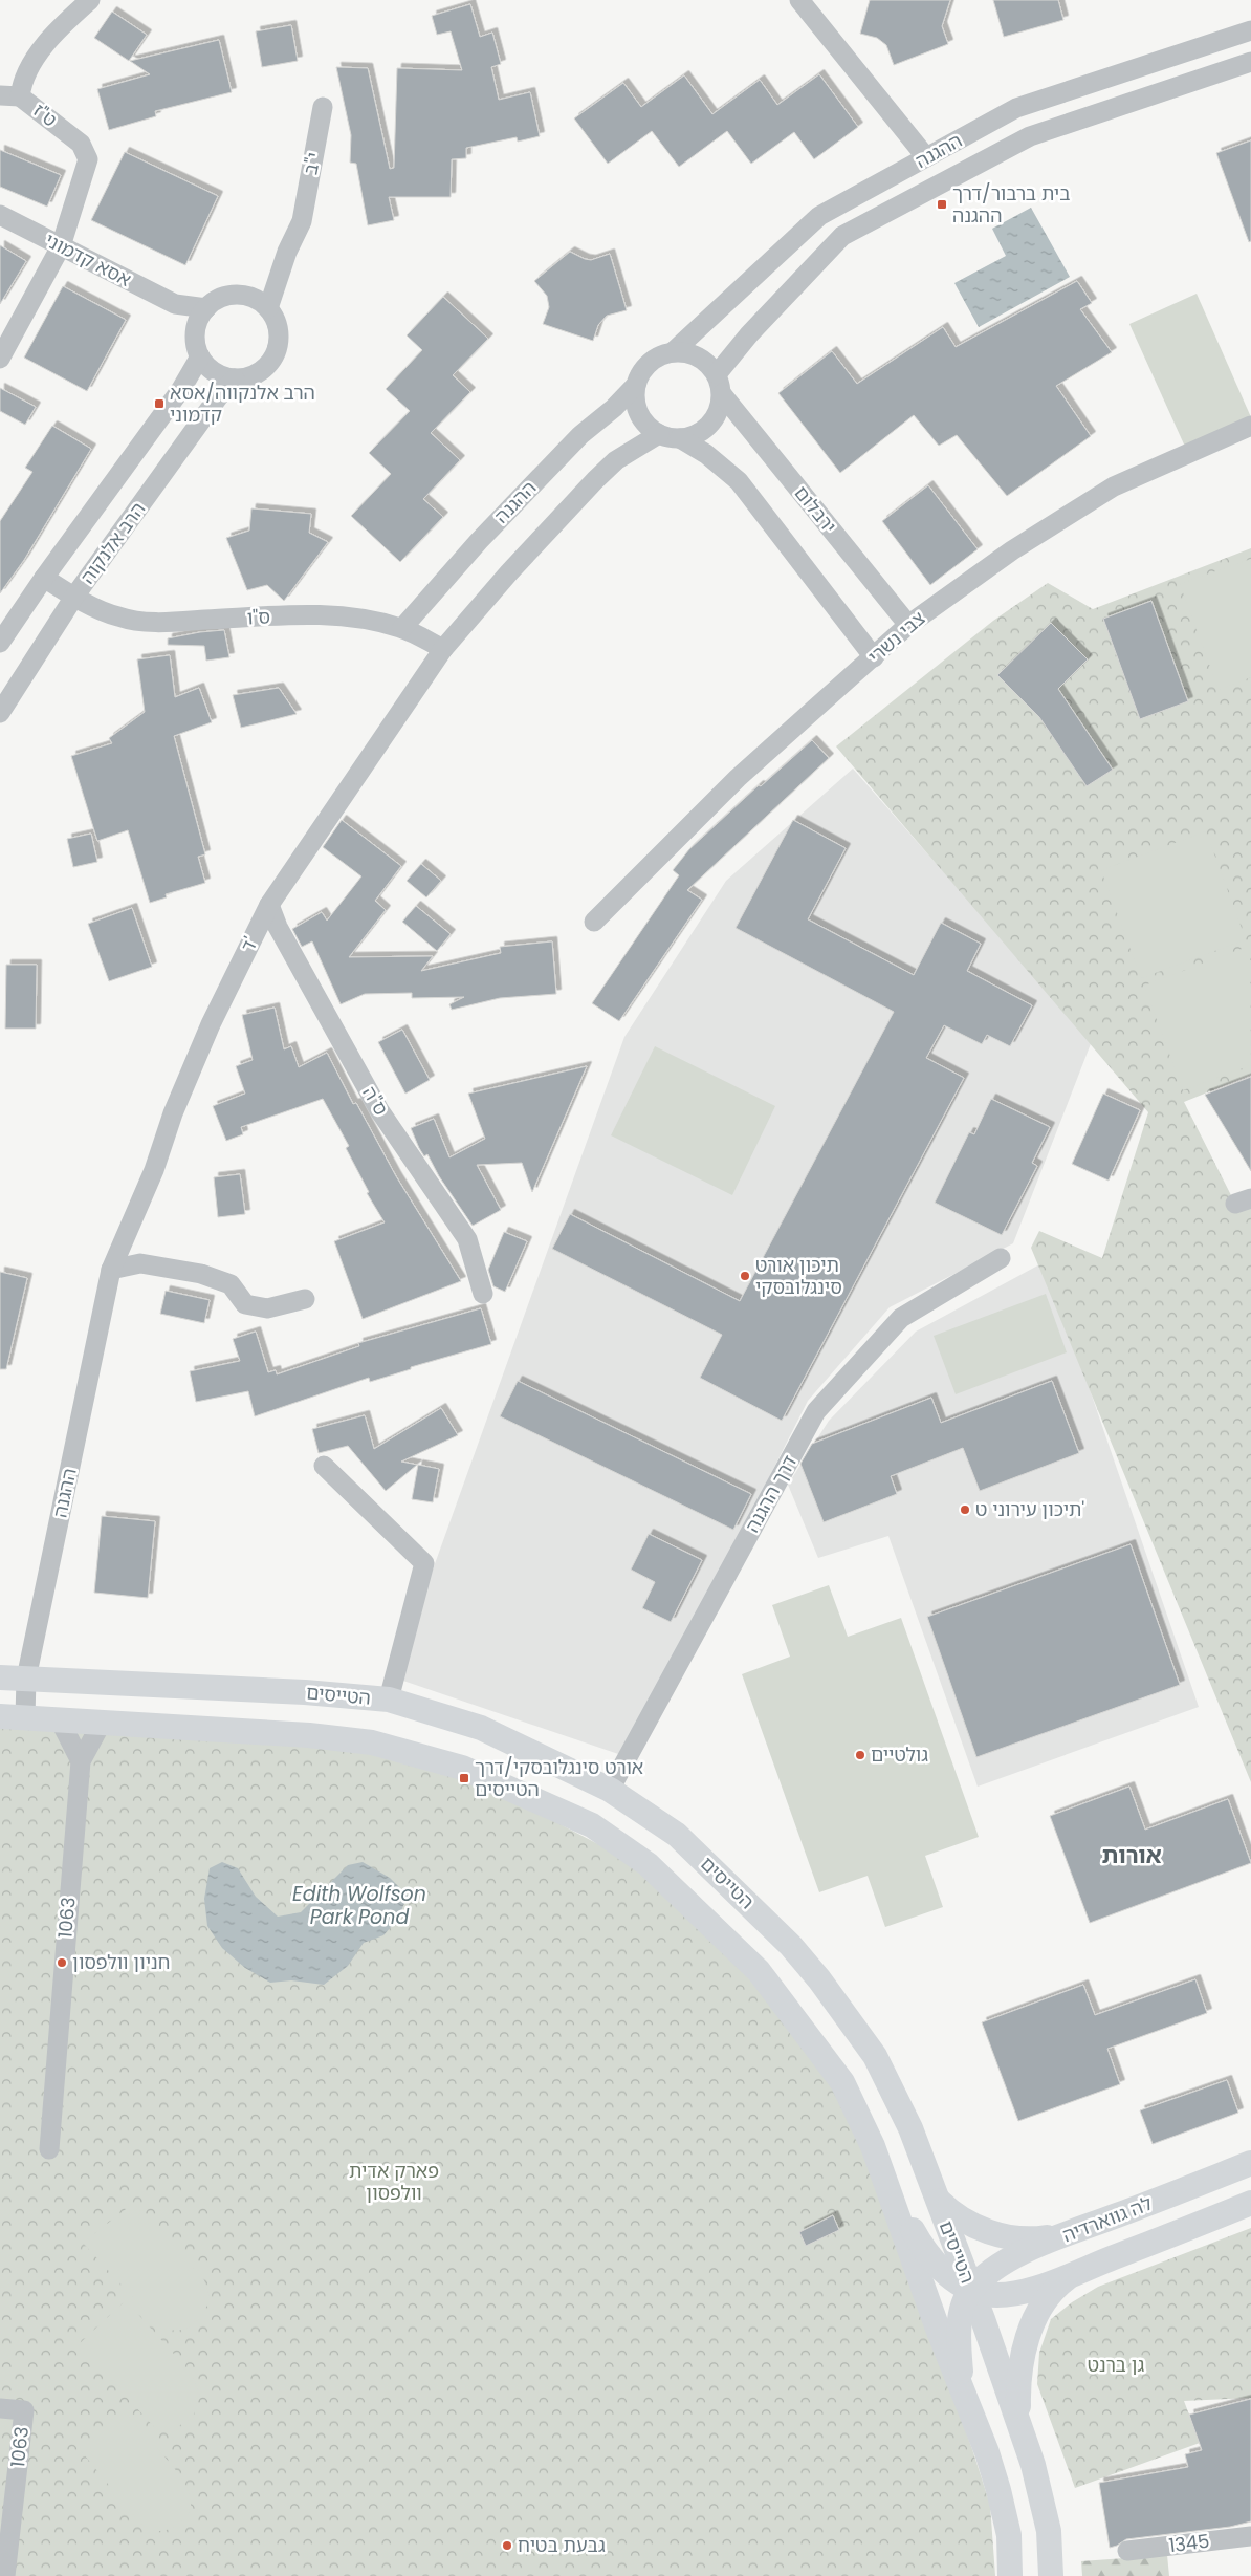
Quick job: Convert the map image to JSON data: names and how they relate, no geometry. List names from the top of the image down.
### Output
{
  "streets": {
    "main road": ["הטייסים", "לה גווארדיה"],
    "street": [
      "ט\"ז",
      "ההגנה",
      "י\"ב",
      "אסא קדמוני",
      "ירבלום",
      "הרב אלנקוה",
      "ס\"ו",
      "צבי נשרי",
      "ד'",
      "ס\"ה",
      "דרך ההגנה",
      "1063",
      "1345"
    ]
  },
  "crossings": [
    ["ט\"ז", "אסא קדמוני"],
    ["ההגנה", "ירבלום"],
    ["ההגנה", "ס\"ו"],
    ["ההגנה", "ד'"],
    ["ההגנה", "הטייסים"],
    ["אסא קדמוני", "הרב אלנקוה"],
    ["ירבלום", "צבי נשרי"],
    ["הרב אלנקוה", "ס\"ו"],
    ["ס\"ו", "ד'"],
    ["ד'", "ס\"ה"],
    ["דרך ההגנה", "הטייסים"],
    ["הטייסים", "לה גווארדיה"]
  ],
  "districts": ["אורות"],
  "water": ["Edith Wolfson Park Pond"],
  "parks": ["פארק אדית וולפסון", "גן ברנט"],
  "places": {
    "transit": ["בית ברבור/דרך ההגנה", "הרב אלנקווה/אסא קדמוני", "אורט סינגלובסקי/דרך הטייסים"],
    "other": [
      "תיכון אורט סינגלובסקי",
      "תיכון עירוני ט'",
      "גולטיים",
      "חניון וולפסון",
      "גבעת בטיח"
    ]
  }
}
